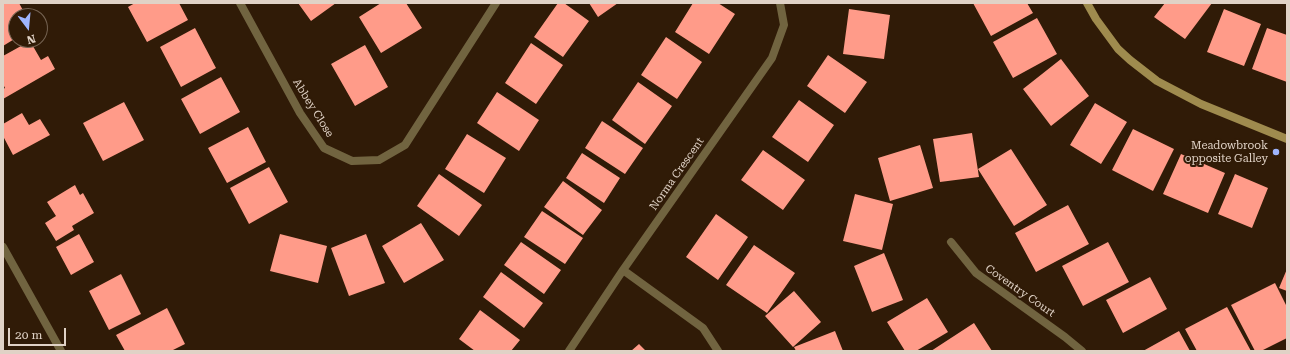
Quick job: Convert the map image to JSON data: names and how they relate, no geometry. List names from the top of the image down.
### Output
{
  "streets": {
    "street": ["Abbey Close", "Norma Crescent", "Coventry Court"]
  },
  "places": ["Meadowbrook opposite Galley"],
  "scale_bar": "20 m",
  "north": "bottom"
}
